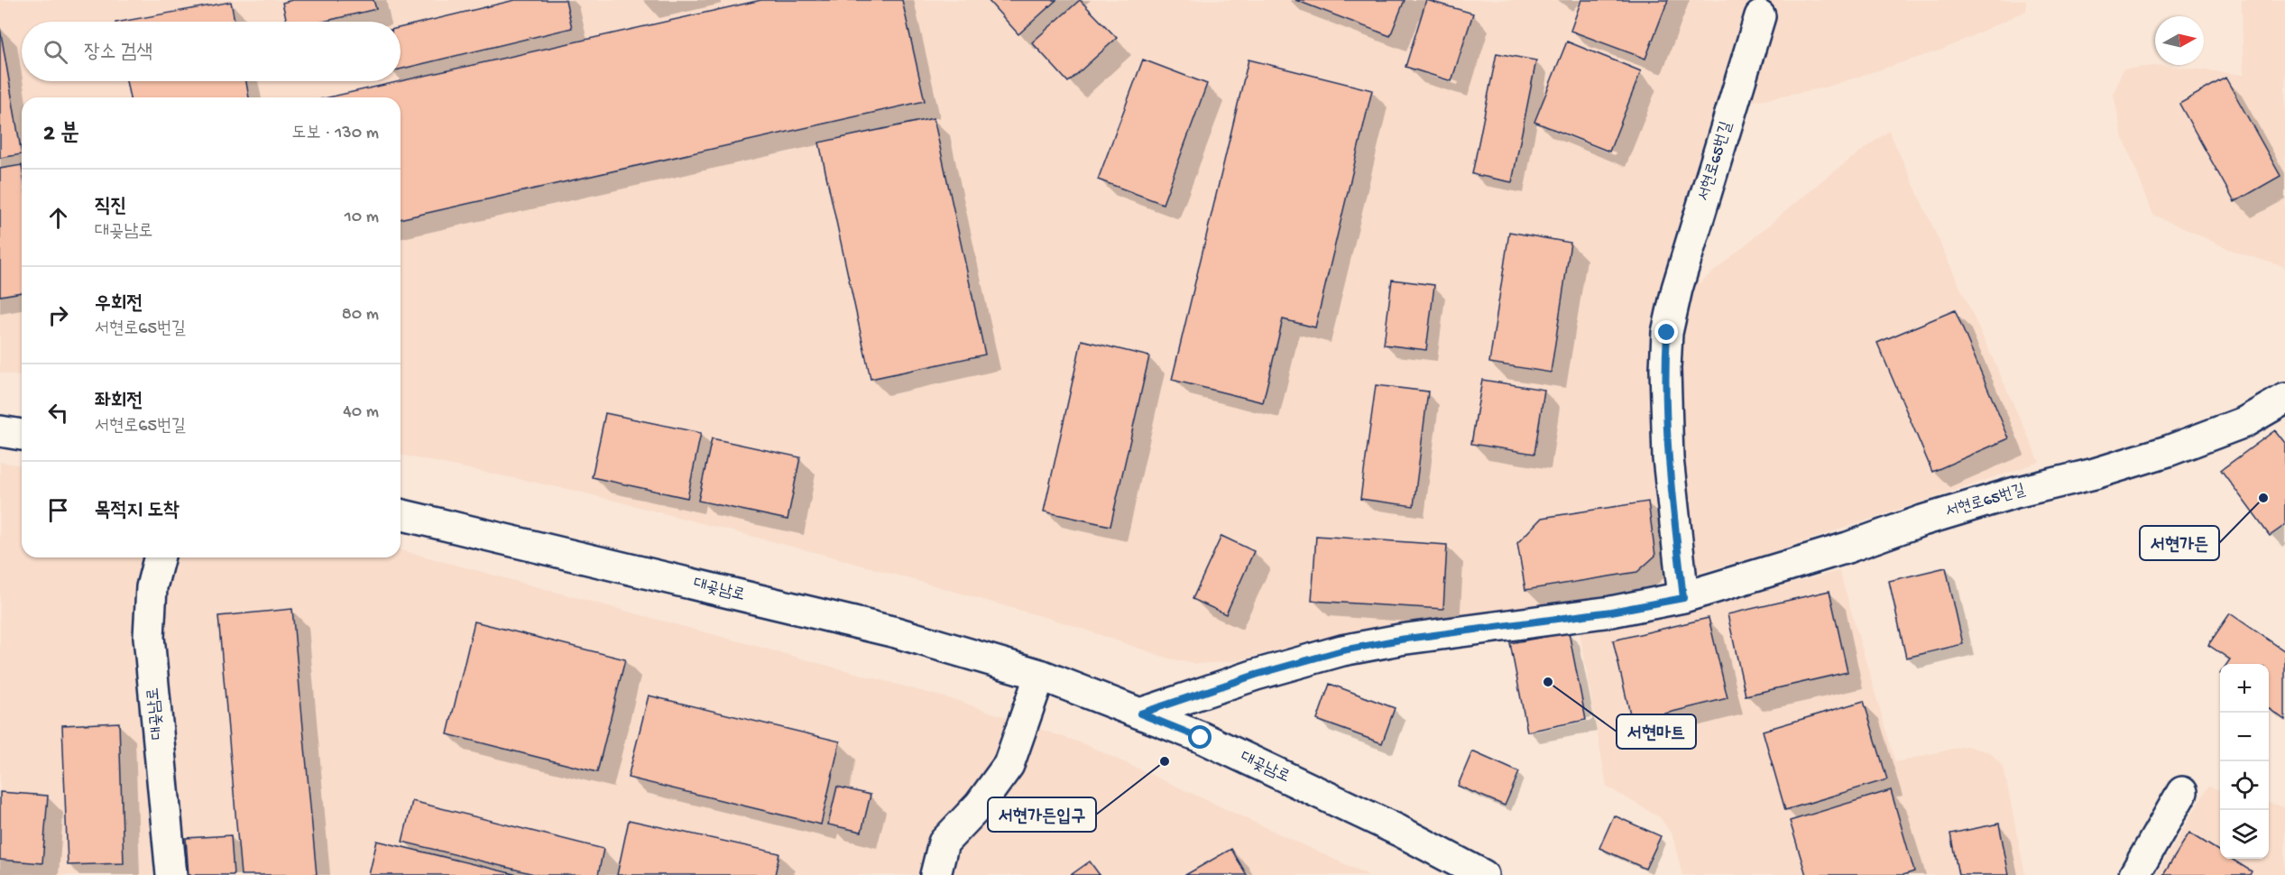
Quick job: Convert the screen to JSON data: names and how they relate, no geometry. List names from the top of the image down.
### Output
{
  "streets": {
    "street": ["서현로65번길", "대곶남로"]
  },
  "crossings": [
    ["서현로65번길", "대곶남로"]
  ],
  "places": ["서현가든", "서현마트", "서현가든입구"],
  "north": "right",
  "page": {
    "search": "장소 검색",
    "heading": ["2 분", "도보 · 130 m"],
    "list": [
      ["직진", "대곶남로", "10 m"],
      ["우회전", "서현로65번길", "80 m"],
      ["좌회전", "서현로65번길", "40 m"],
      "목적지 도착"
    ],
    "map_buttons": ["+", "−"]
  }
}
